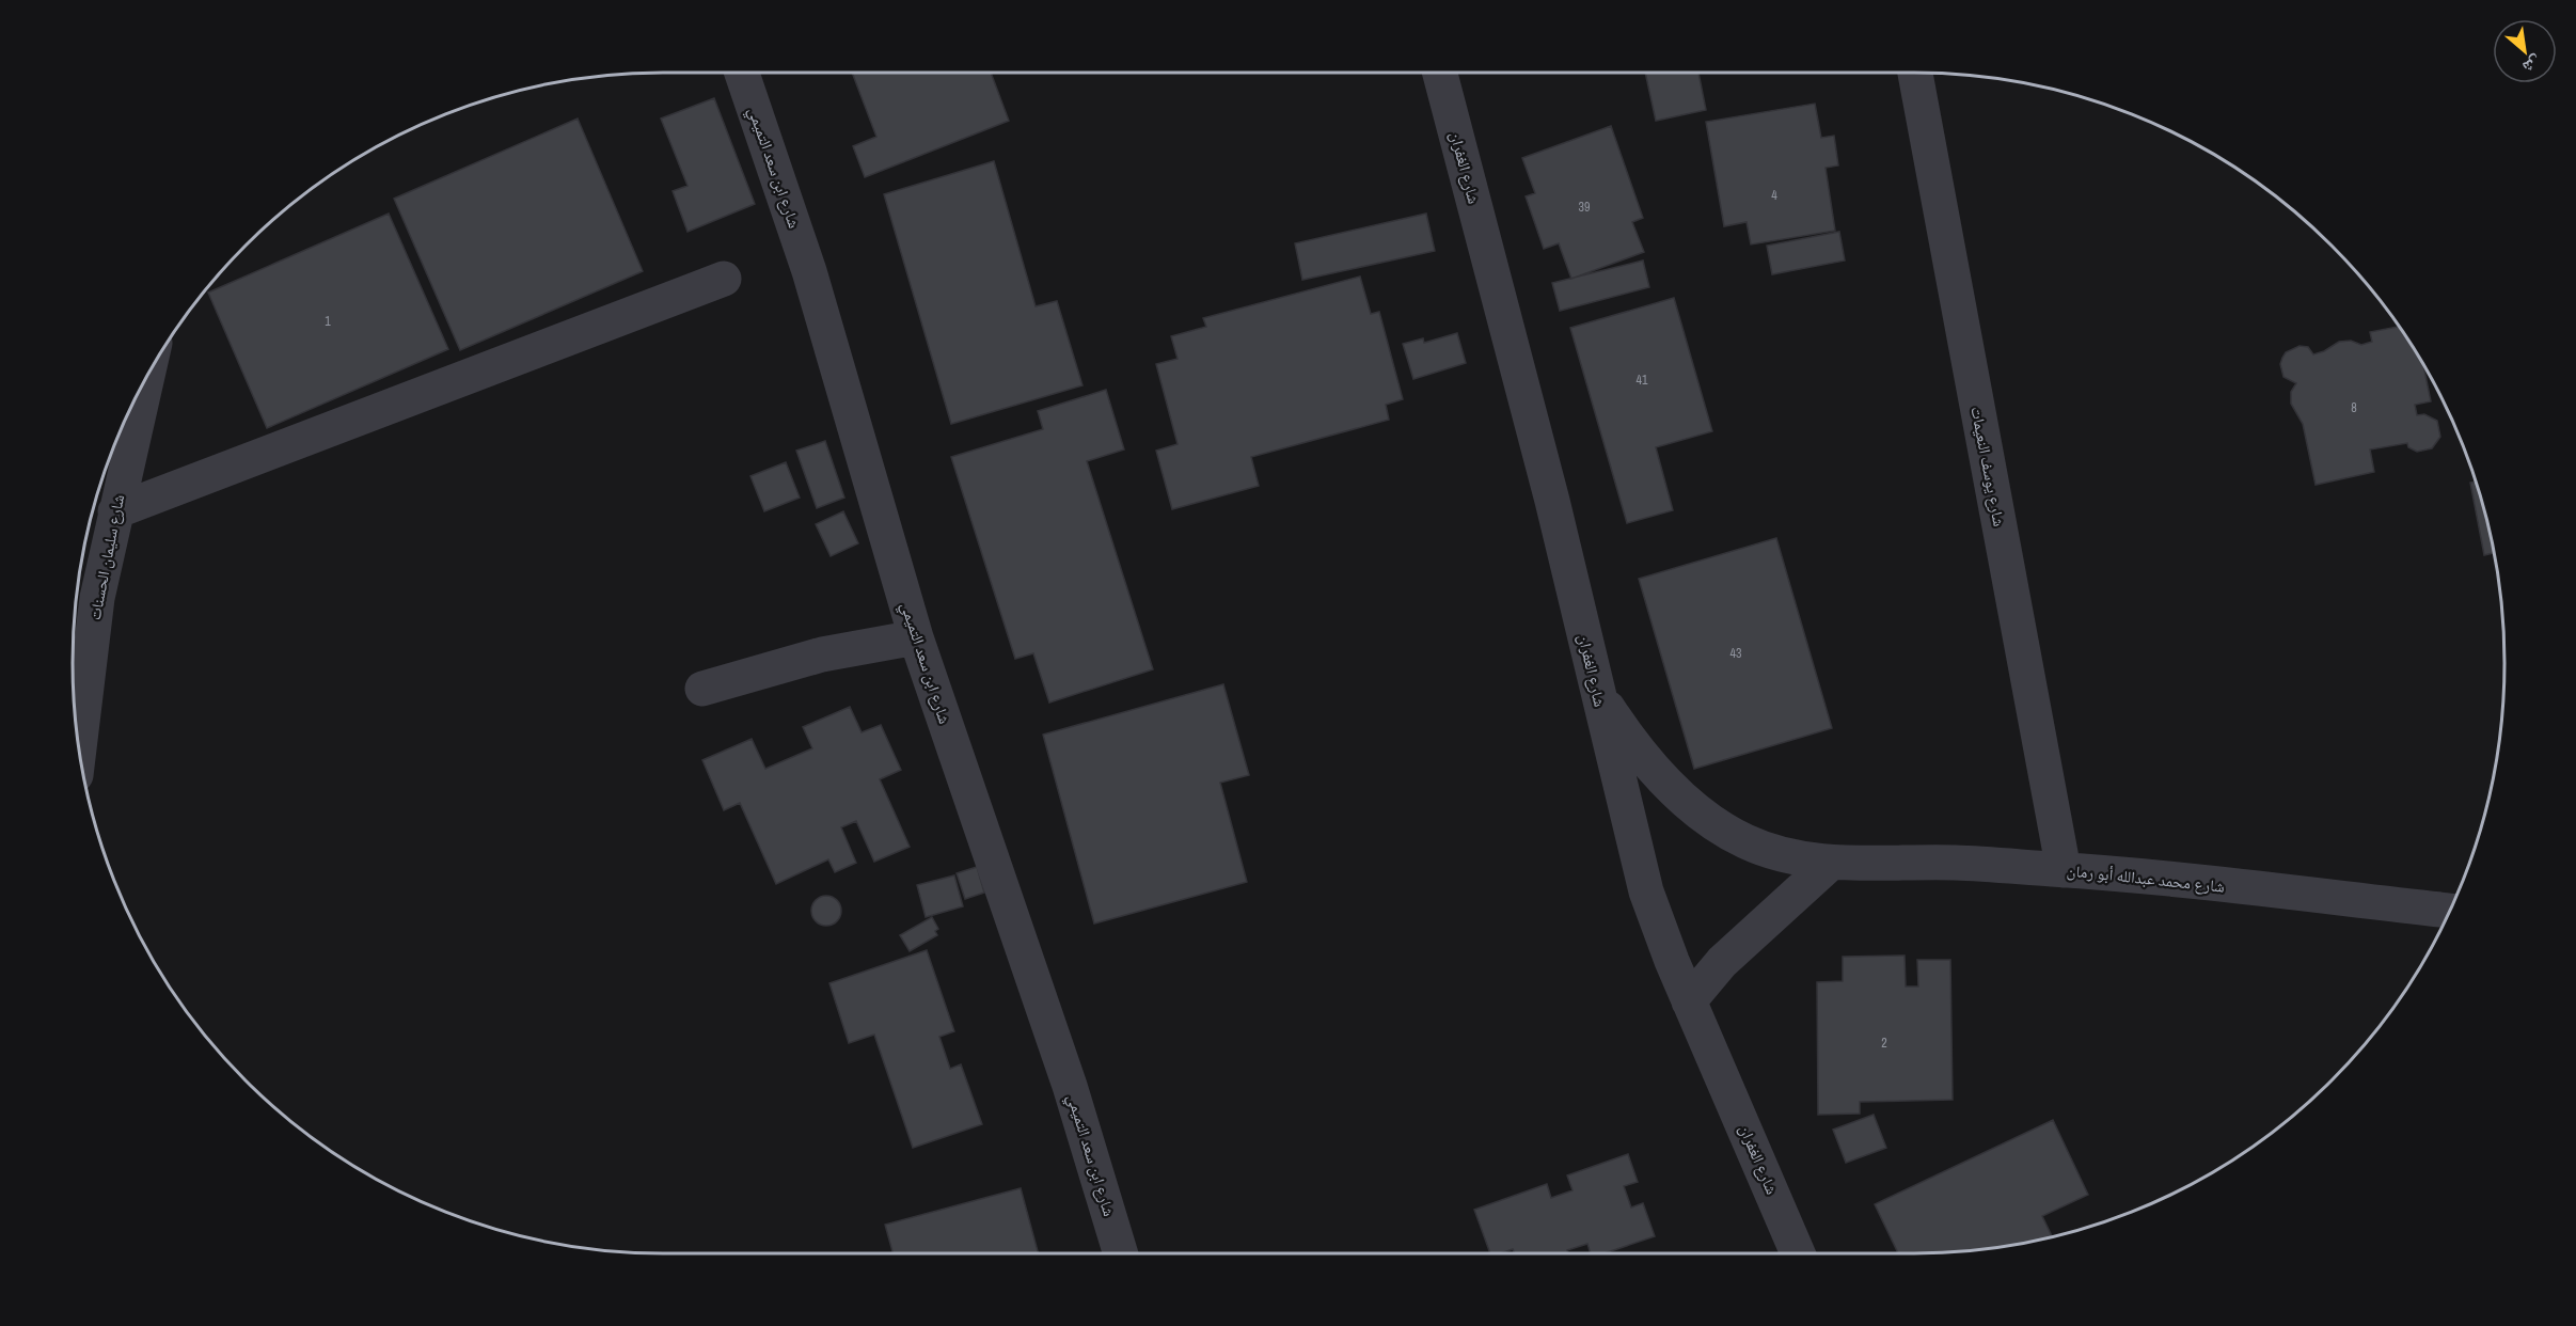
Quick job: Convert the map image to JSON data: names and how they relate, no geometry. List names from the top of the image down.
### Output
{
  "streets": {
    "street": [
      "شارع ابن سعد التميمي",
      "شارع الغفران",
      "شارع يوسف النعيمات",
      "شارع سليمان الحسنات",
      "شارع محمد عبدالله أبو رمان"
    ]
  },
  "crossings": [
    ["شارع الغفران", "شارع محمد عبدالله أبو رمان"],
    ["شارع يوسف النعيمات", "شارع محمد عبدالله أبو رمان"]
  ],
  "house_numbers": [
    "4",
    "39",
    "1",
    "41",
    "8",
    "43",
    "2"
  ],
  "north": "bottom right"
}
